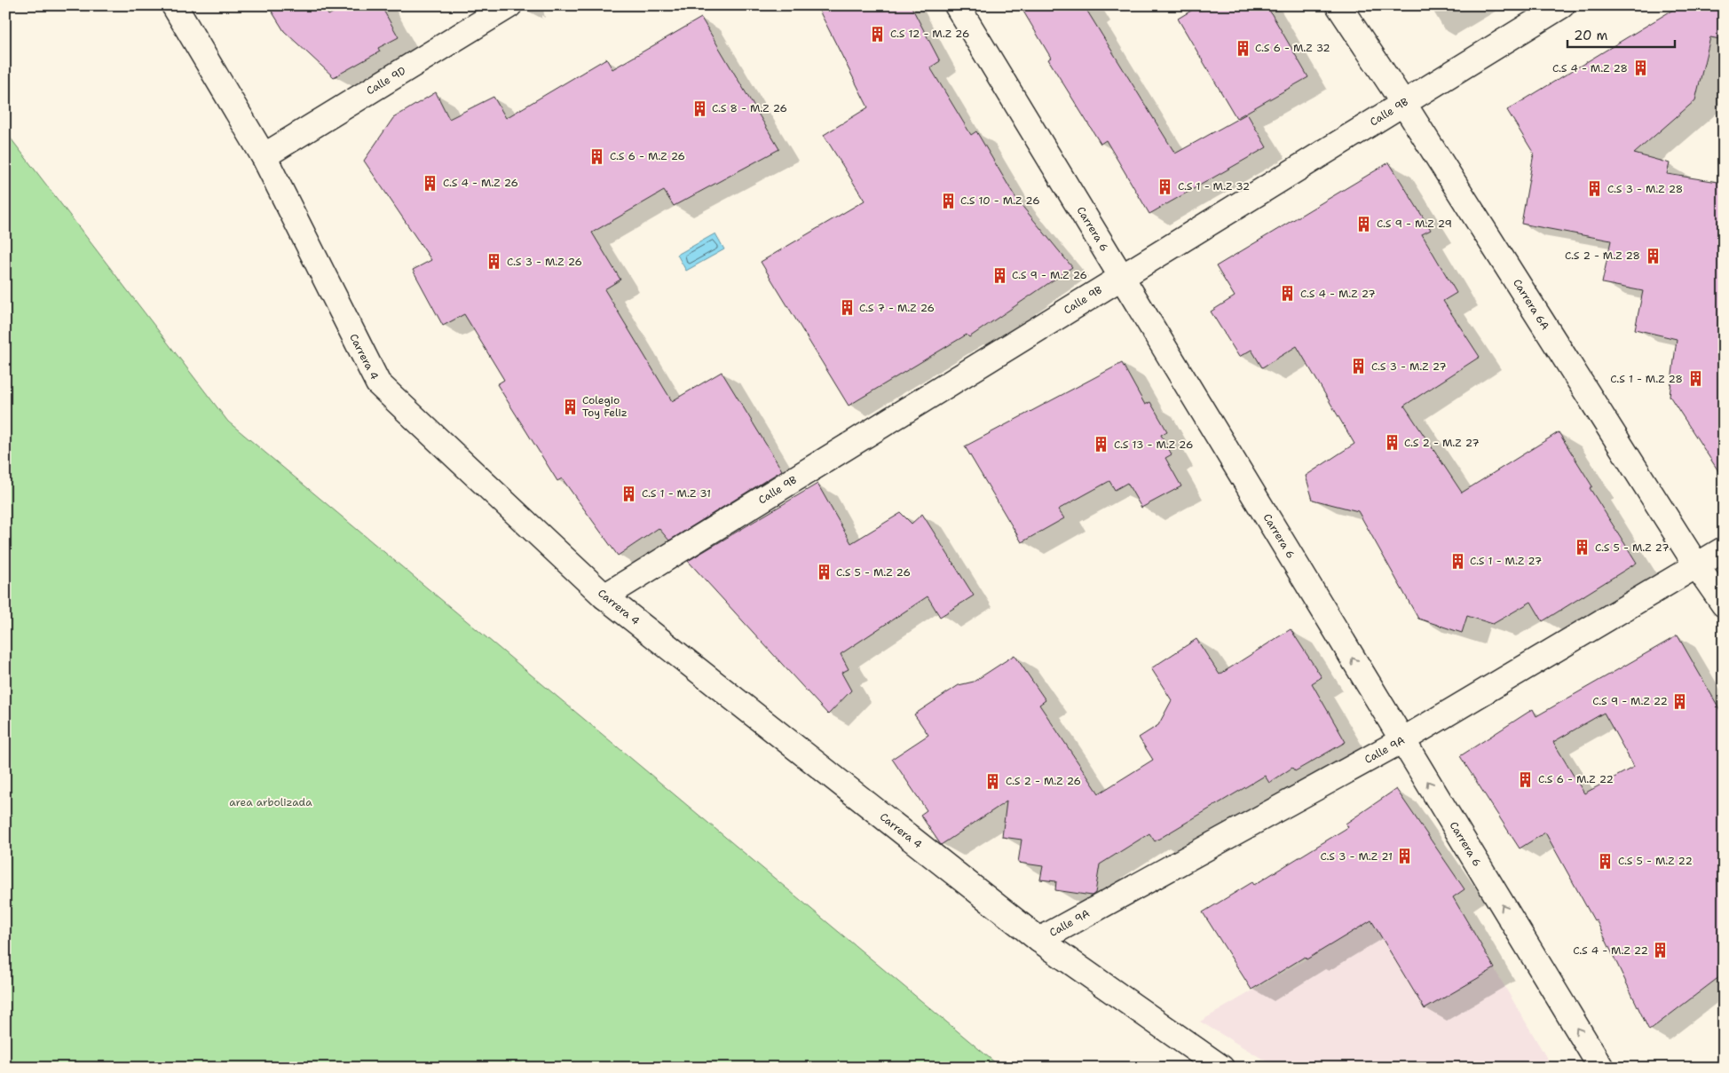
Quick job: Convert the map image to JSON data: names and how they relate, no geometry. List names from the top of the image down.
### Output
{
  "streets": {
    "street": [
      "Calle 9D",
      "Calle 9B",
      "Carrera 6",
      "Carrera 6A",
      "Carrera 4",
      "Calle 9A"
    ]
  },
  "crossings": [
    ["Calle 9D", "Carrera 4"],
    ["Calle 9B", "Carrera 6"],
    ["Calle 9B", "Carrera 6A"],
    ["Calle 9B", "Carrera 4"],
    ["Carrera 6", "Calle 9A"],
    ["Carrera 6A", "Calle 9A"],
    ["Carrera 4", "Calle 9A"]
  ],
  "one_way": ["Carrera 6"],
  "parks": ["area arbolizada"],
  "places": {
    "building": [
      "C.S 12 - M.Z 26",
      "C.S 6 - M.Z 32",
      "C.S 4 - M.Z 28",
      "C.S 8 - M.Z 26",
      "C.S 6 - M.Z 26",
      "C.S 4 - M.Z 26",
      "C.S 1 - M.Z 32",
      "C.S 3 - M.Z 28",
      "C.S 10 - M.Z 26",
      "C.S 9 - M.Z 29",
      "C.S 2 - M.Z 28",
      "C.S 3 - M.Z 26",
      "C.S 9 - M.Z 26",
      "C.S 4 - M.Z 27",
      "C.S 7 - M.Z 26",
      "C.S 3 - M.Z 27",
      "C.S 1 - M.Z 28",
      "Colegio Toy Feliz",
      "C.S 2 - M.Z 27",
      "C.S 13 - M.Z 26",
      "C.S 1 - M.Z 31",
      "C.S 5 - M.Z 27",
      "C.S 1 - M.Z 27",
      "C.S 5 - M.Z 26",
      "C.S 9 - M.Z 22",
      "C.S 6 - M.Z 22",
      "C.S 2 - M.Z 26",
      "C.S 3 - M.Z 21",
      "C.S 5 - M.Z 22",
      "C.S 4 - M.Z 22"
    ]
  },
  "scale_bar": "20 m"
}
